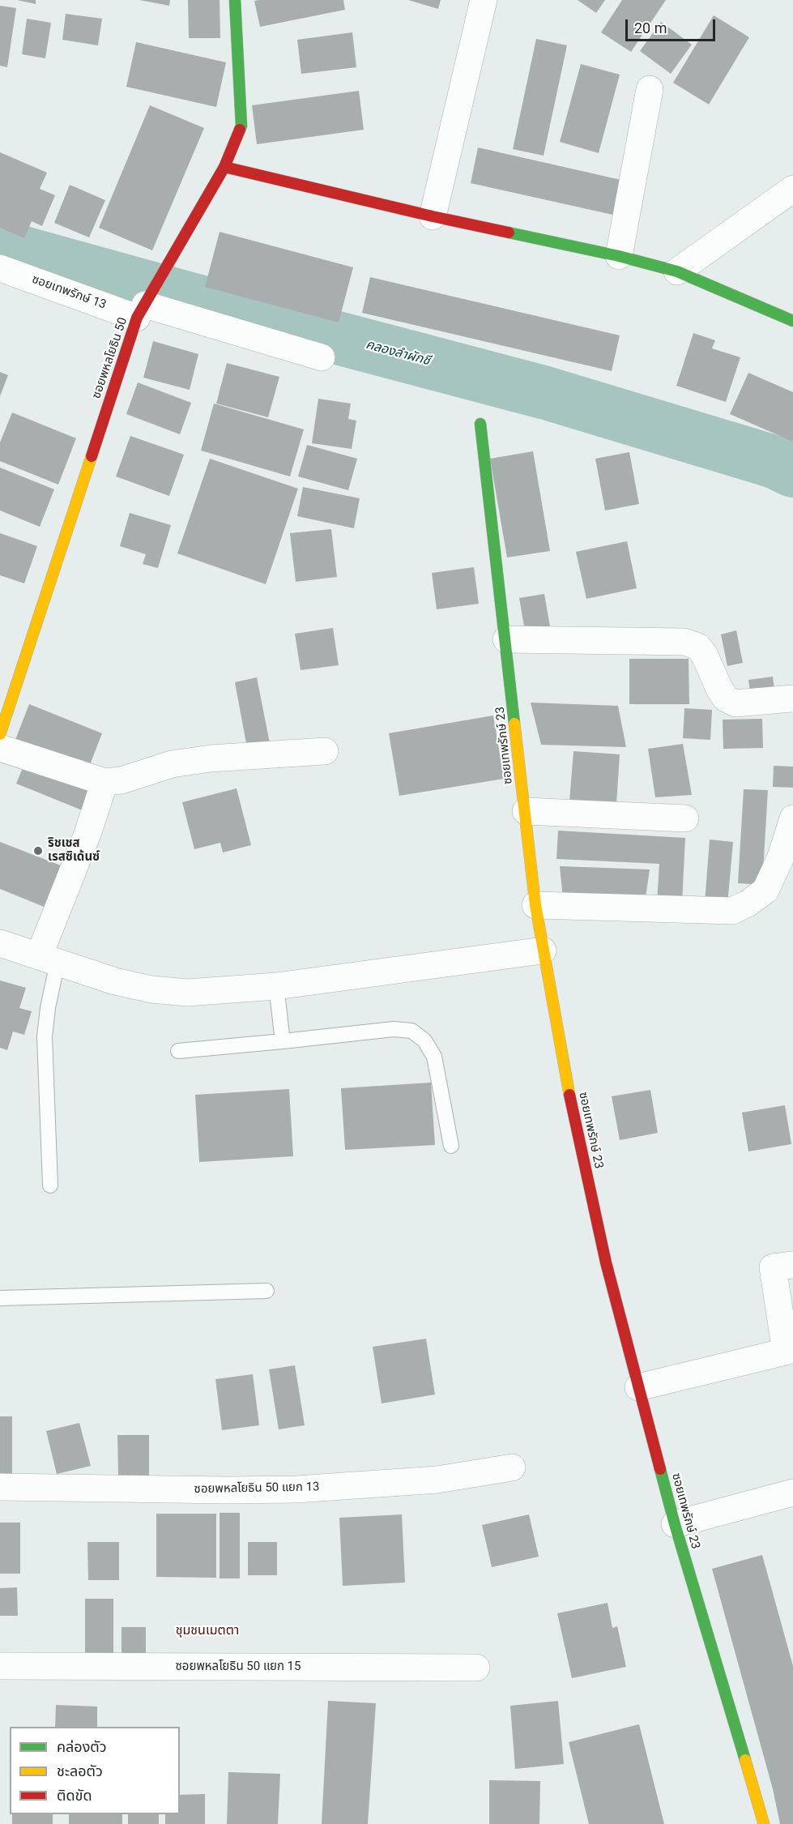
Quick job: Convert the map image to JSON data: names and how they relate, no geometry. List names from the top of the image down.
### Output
{
  "streets": {
    "street": [
      "ซอยเทพรักษ์ 13",
      "ซอยพหลโยธิน 50",
      "ซอยเทพรักษ์ 23",
      "ซอยพหลโยธิน 50 แยก 13",
      "ซอยพหลโยธิน 50 แยก 15"
    ]
  },
  "crossings": [
    ["ซอยเทพรักษ์ 13", "ซอยพหลโยธิน 50"]
  ],
  "districts": ["ชุมชนเมตตา"],
  "water": ["คลองลำผักชี"],
  "places": ["ริชเชส เรสซิเด้นซ์"],
  "legend": ["คล่องตัว", "ชะลอตัว", "ติดขัด"],
  "scale_bar": "20 m"
}
